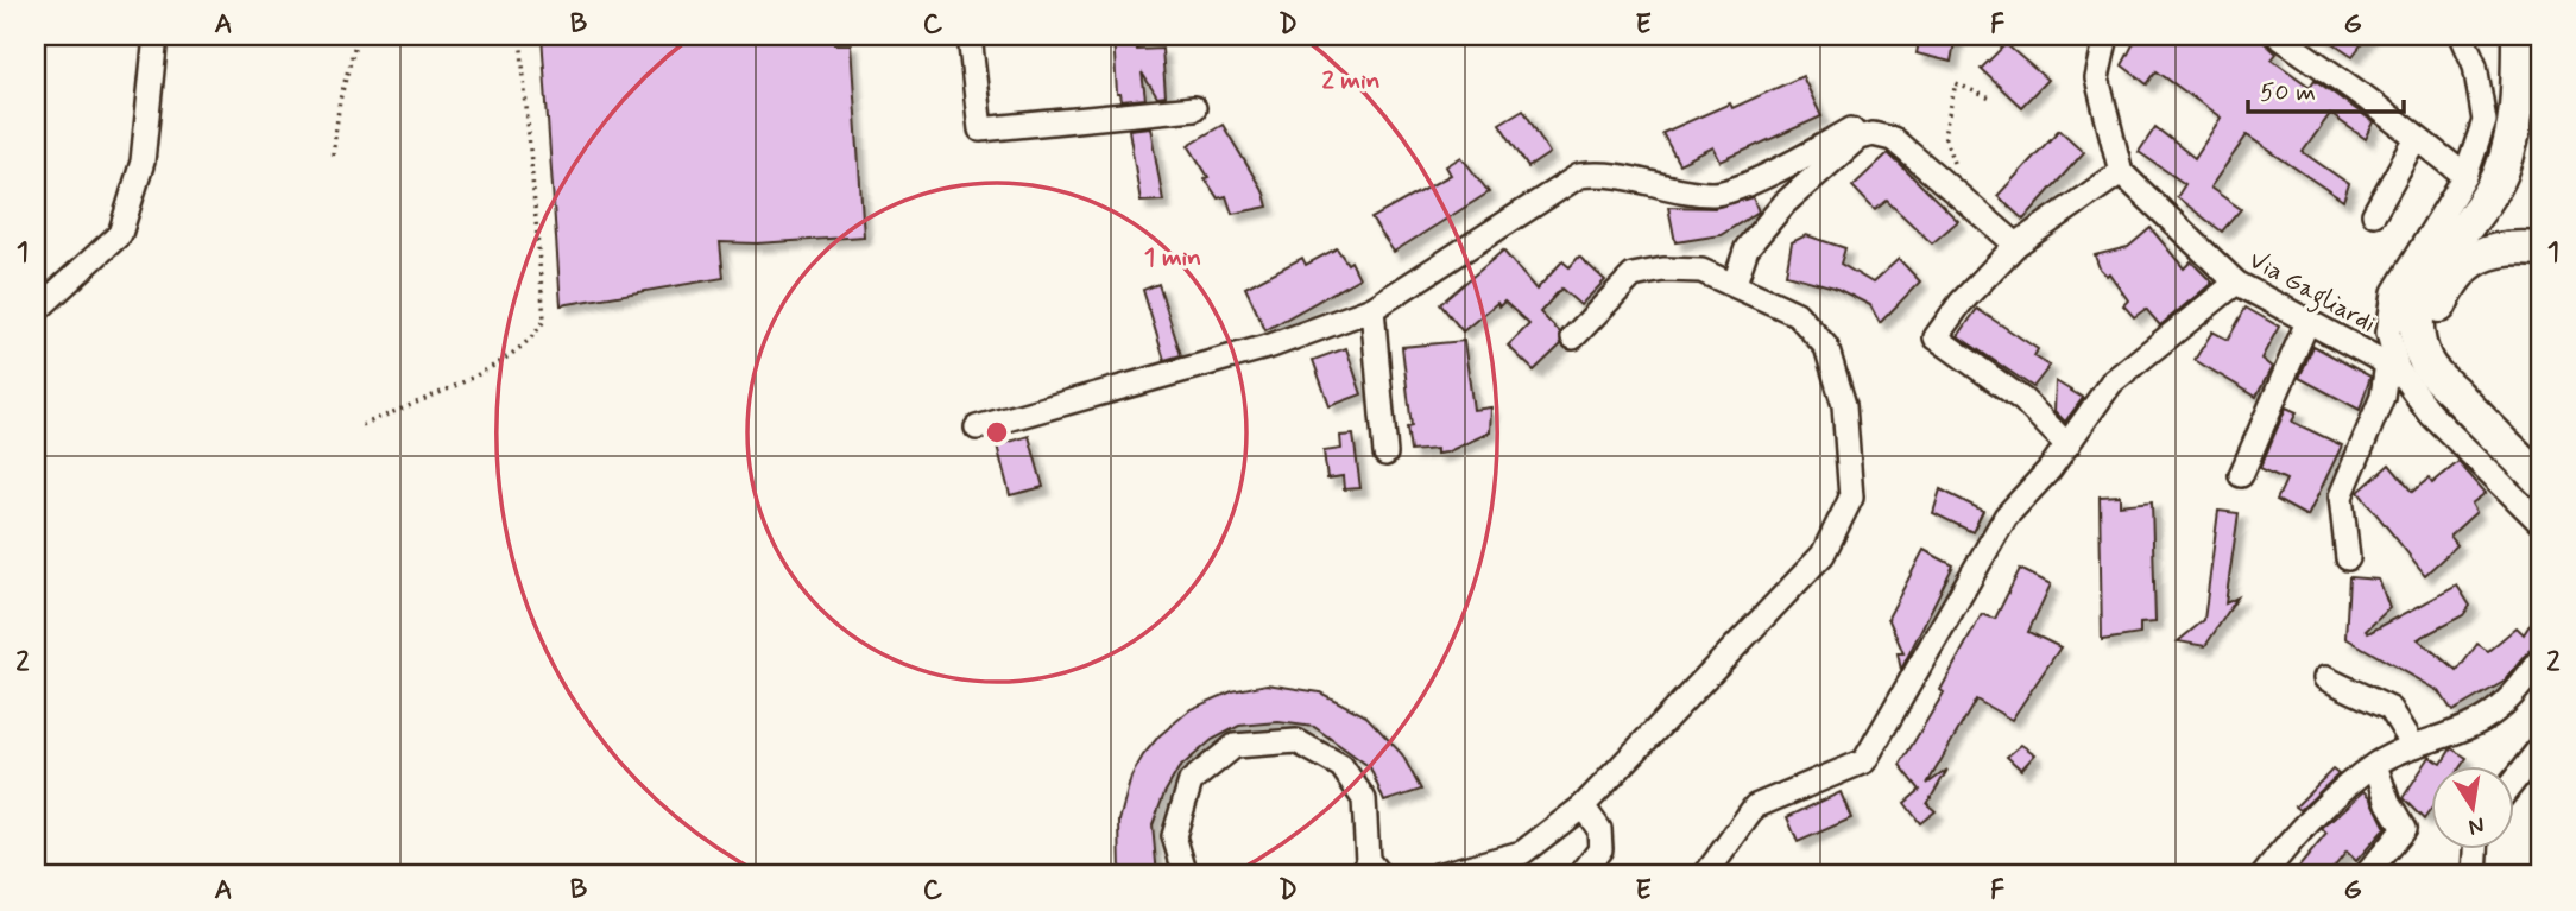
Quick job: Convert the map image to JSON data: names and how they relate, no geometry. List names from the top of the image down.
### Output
{
  "streets": {
    "street": ["Via Gagliardi"]
  },
  "scale_bar": "50 m",
  "north": "bottom",
  "grid": {
    "columns": [
      "A",
      "B",
      "C",
      "D",
      "E",
      "F",
      "G"
    ],
    "rows": ["1", "2"]
  },
  "rings": ["2 min", "1 min"]
}
